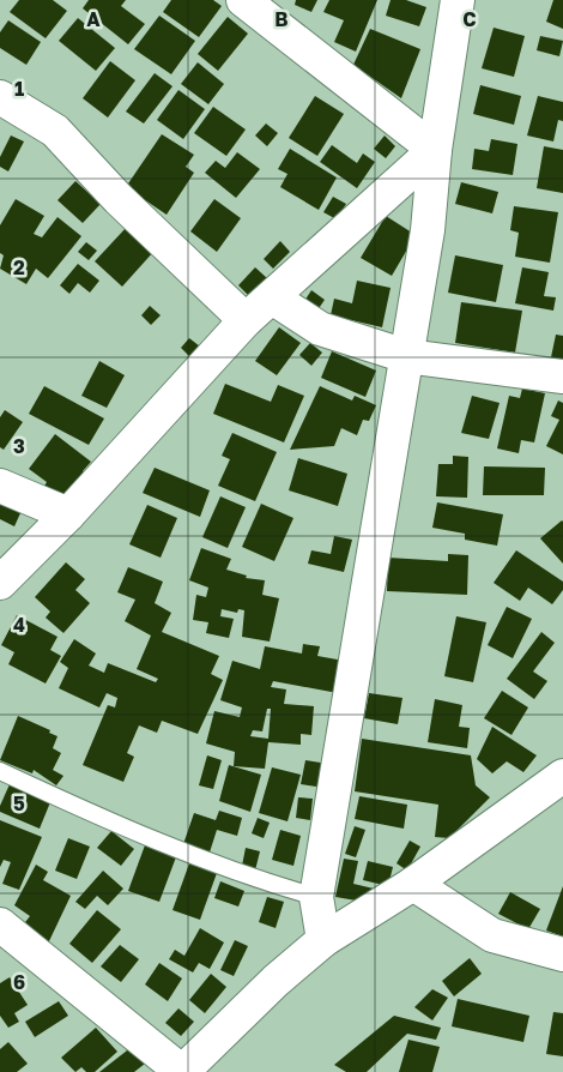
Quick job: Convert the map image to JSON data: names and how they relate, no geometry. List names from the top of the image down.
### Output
{
  "grid": {
    "columns": ["A", "B", "C"],
    "rows": [
      "1",
      "2",
      "3",
      "4",
      "5",
      "6"
    ]
  }
}
